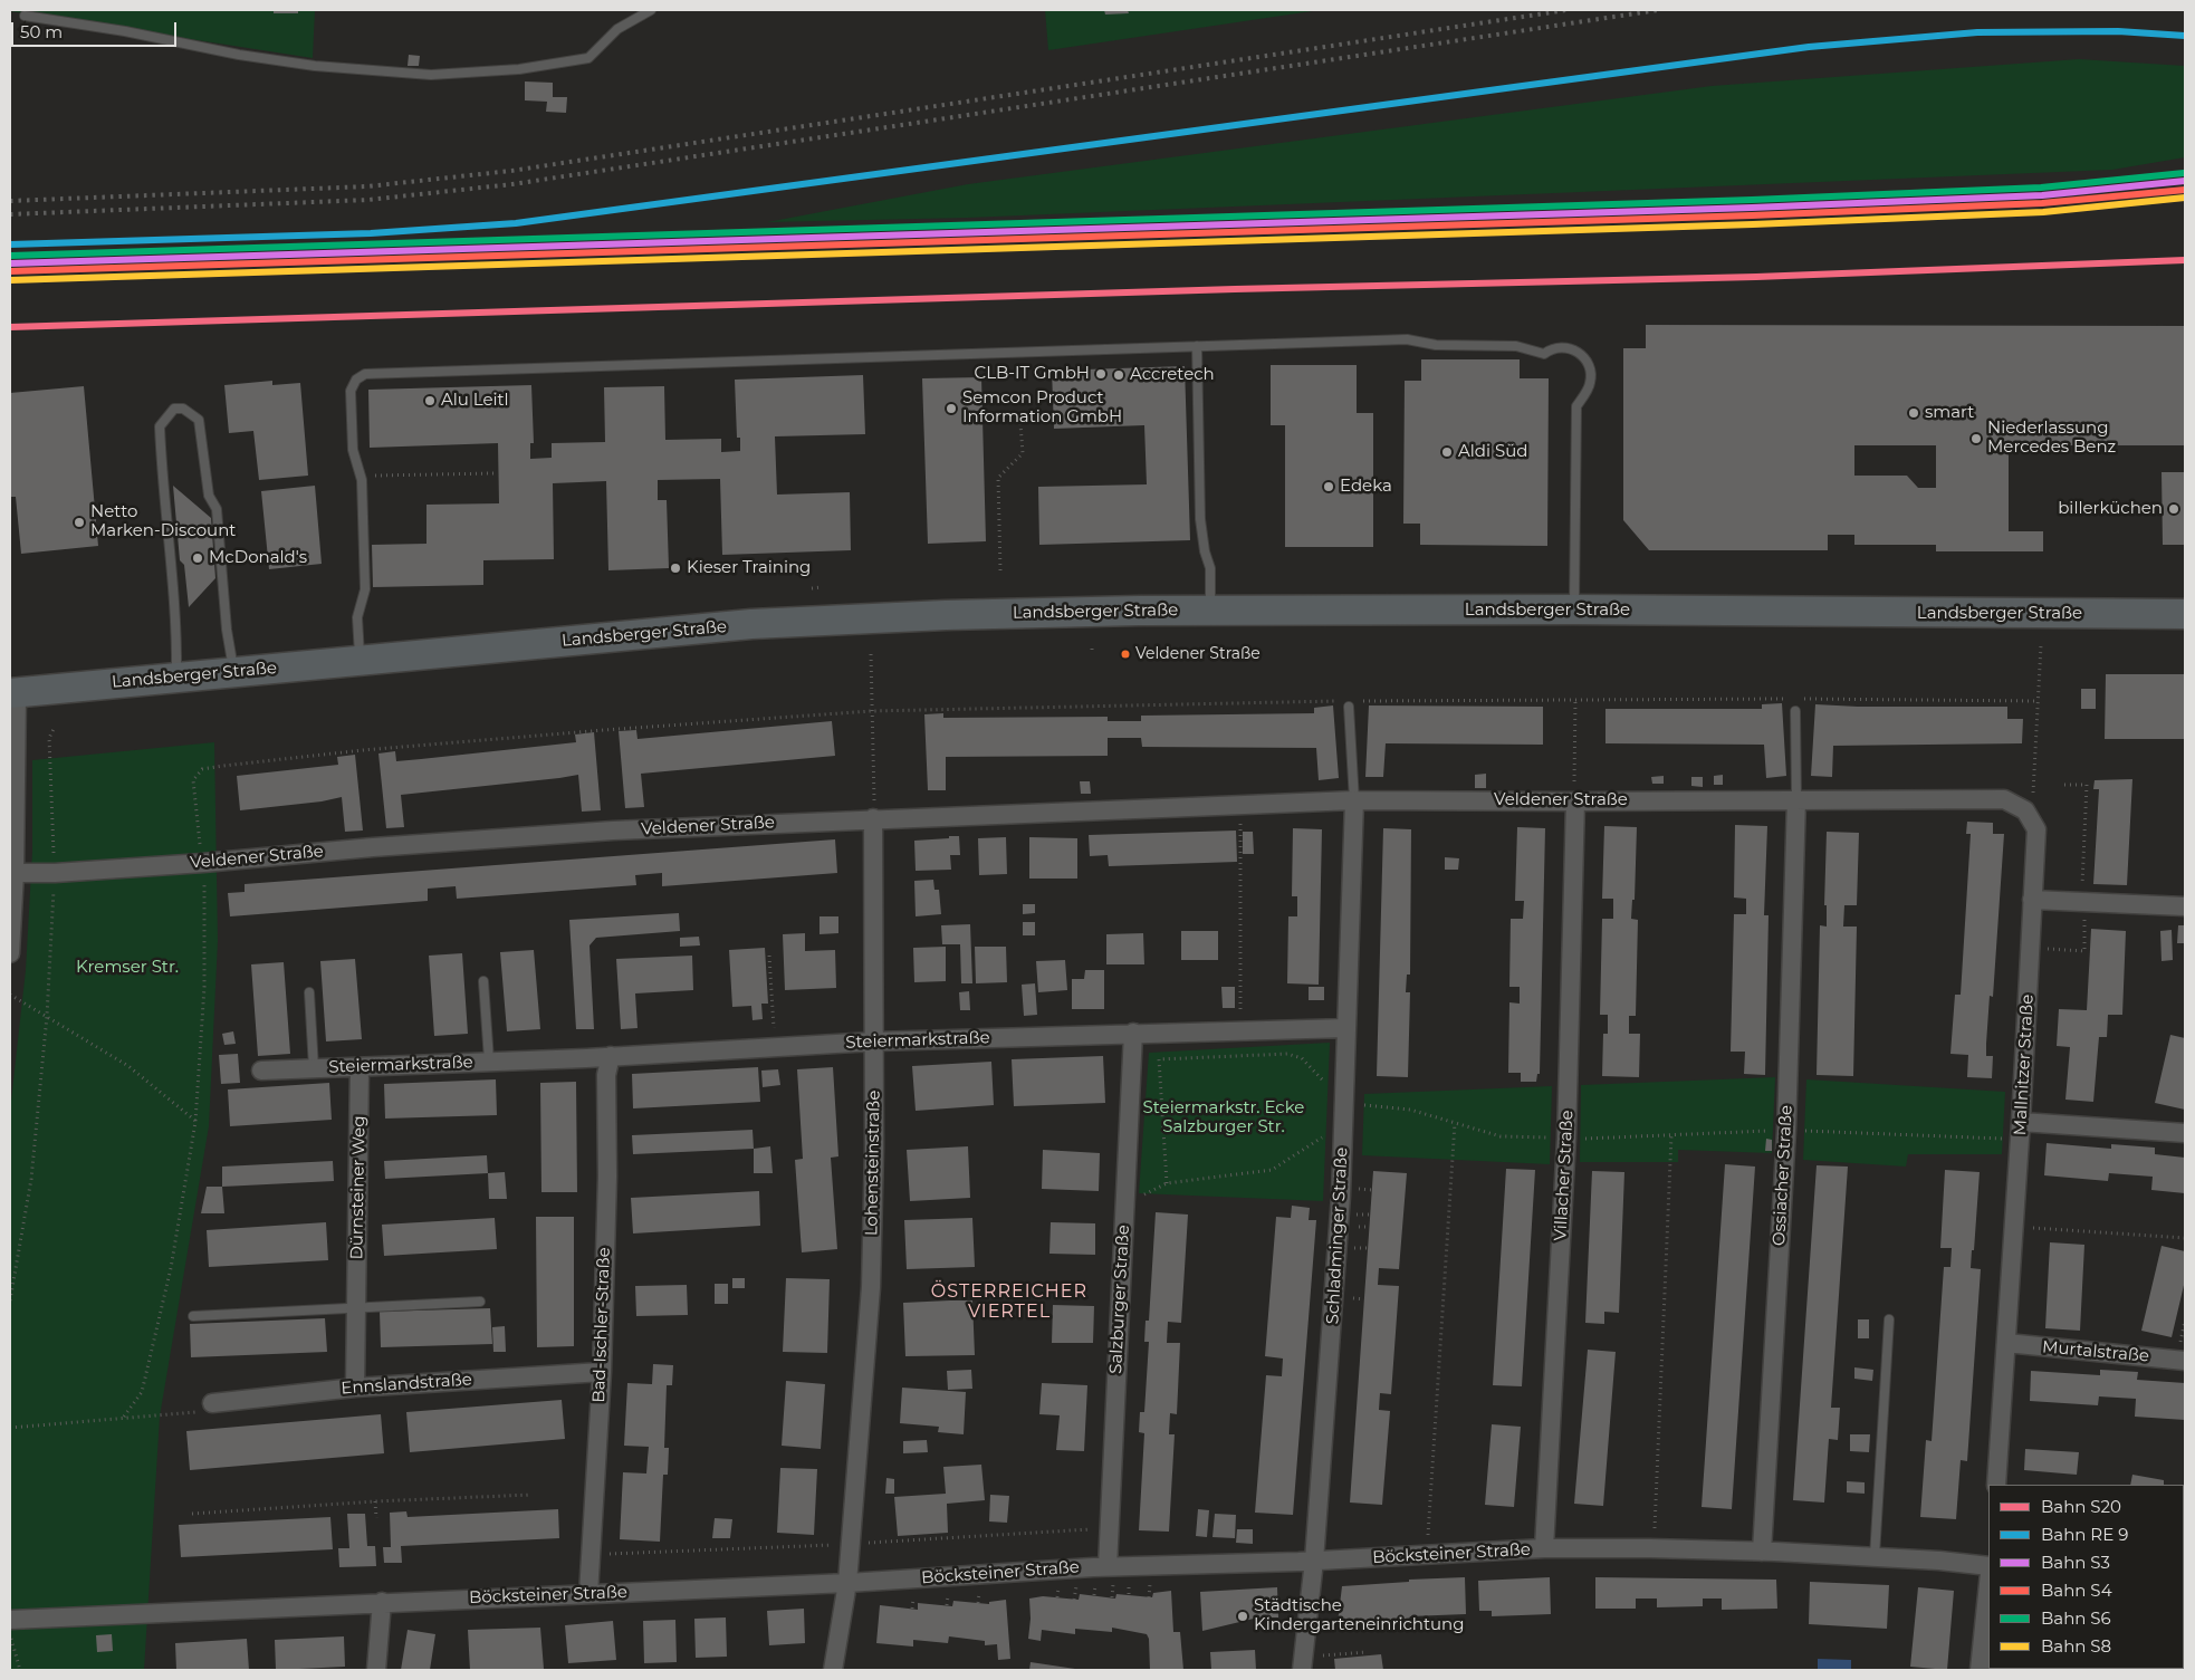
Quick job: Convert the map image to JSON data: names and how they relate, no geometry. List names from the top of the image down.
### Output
{
  "streets": {
    "main road": ["Landsberger Straße"],
    "street": [
      "Veldener Straße",
      "Steiermarkstraße",
      "Mallnitzer Straße",
      "Lohensteinstraße",
      "Villacher Straße",
      "Ossiacher Straße",
      "Dürnsteiner Weg",
      "Schladminger Straße",
      "Salzburger Straße",
      "Bad-Ischler-Straße",
      "Murtalstraße",
      "Ennslandstraße",
      "Böcksteiner Straße"
    ]
  },
  "crossings": [
    ["Veldener Straße", "Mallnitzer Straße"],
    ["Veldener Straße", "Lohensteinstraße"],
    ["Veldener Straße", "Villacher Straße"],
    ["Veldener Straße", "Ossiacher Straße"],
    ["Veldener Straße", "Schladminger Straße"],
    ["Steiermarkstraße", "Lohensteinstraße"],
    ["Steiermarkstraße", "Dürnsteiner Weg"],
    ["Steiermarkstraße", "Schladminger Straße"],
    ["Steiermarkstraße", "Salzburger Straße"],
    ["Steiermarkstraße", "Bad-Ischler-Straße"],
    ["Mallnitzer Straße", "Murtalstraße"],
    ["Lohensteinstraße", "Böcksteiner Straße"],
    ["Villacher Straße", "Böcksteiner Straße"],
    ["Ossiacher Straße", "Böcksteiner Straße"],
    ["Dürnsteiner Weg", "Ennslandstraße"],
    ["Schladminger Straße", "Böcksteiner Straße"],
    ["Salzburger Straße", "Böcksteiner Straße"],
    ["Bad-Ischler-Straße", "Ennslandstraße"],
    ["Bad-Ischler-Straße", "Böcksteiner Straße"]
  ],
  "districts": ["ÖSTERREICHER VIERTEL"],
  "parks": ["Kremser Str.", "Steiermarkstr. Ecke Salzburger Str."],
  "places": [
    "CLB-IT GmbH",
    "Accretech",
    "Alu Leitl",
    "Semcon Product Information GmbH",
    "smart",
    "Niederlassung Mercedes Benz",
    "Aldi Süd",
    "Edeka",
    "billerküchen",
    "Netto Marken-Discount",
    "McDonald's",
    "Kieser Training",
    "Veldener Straße",
    "Städtische Kindergarteneinrichtung"
  ],
  "lines": [
    "rail line S6",
    "rail line S3",
    "rail line S4",
    "rail line S8",
    "rail line S20"
  ],
  "legend": [
    "Bahn S20",
    "Bahn RE 9",
    "Bahn S3",
    "Bahn S4",
    "Bahn S6",
    "Bahn S8"
  ],
  "scale_bar": "50 m"
}
